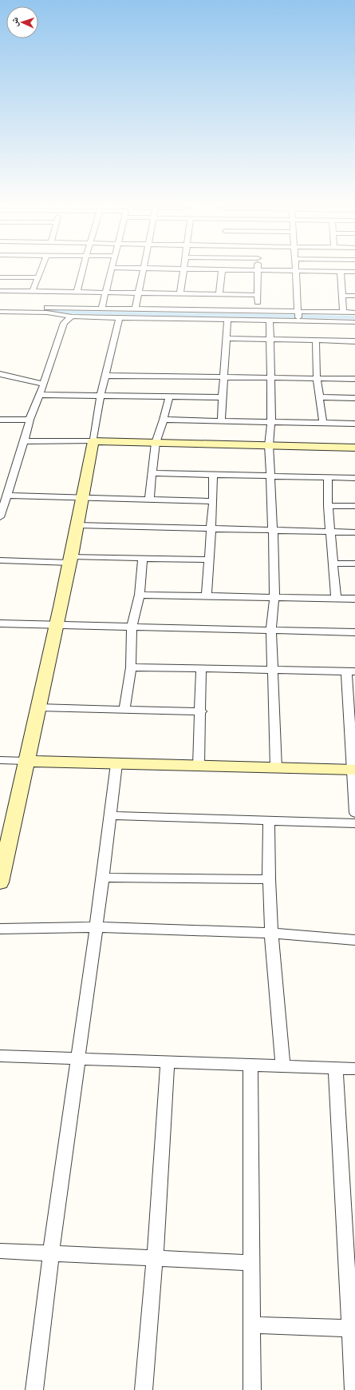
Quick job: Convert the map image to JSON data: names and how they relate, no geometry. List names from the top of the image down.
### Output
{
  "north": "left"
}
